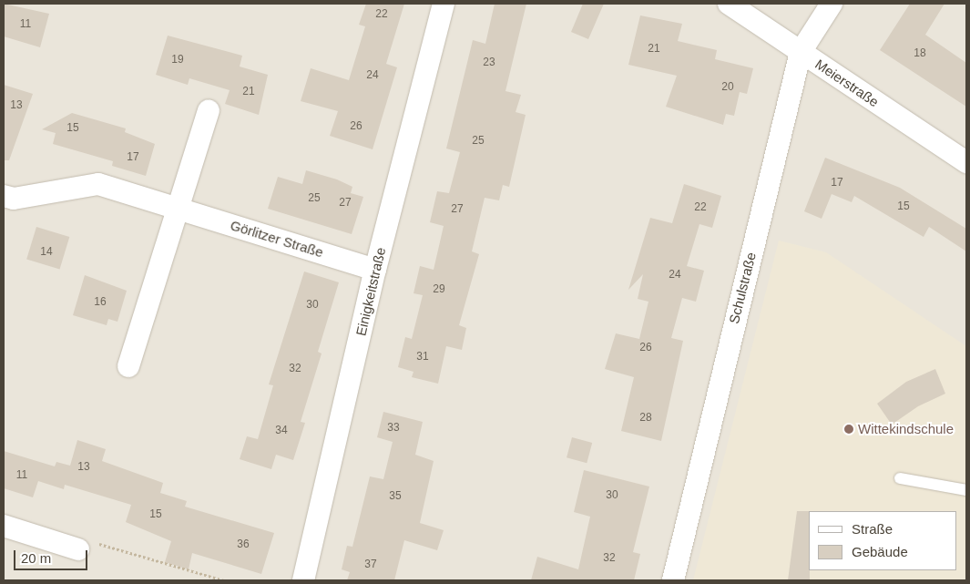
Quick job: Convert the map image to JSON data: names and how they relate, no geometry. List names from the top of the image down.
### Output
{
  "streets": {
    "street": [
      "Meierstraße",
      "Görlitzer Straße",
      "Schulstraße",
      "Einigkeitstraße"
    ]
  },
  "crossings": [
    ["Meierstraße", "Schulstraße"],
    ["Görlitzer Straße", "Einigkeitstraße"]
  ],
  "places": ["Wittekindschule"],
  "house_numbers": [
    "22",
    "11",
    "21",
    "18",
    "19",
    "23",
    "24",
    "20",
    "21",
    "13",
    "26",
    "15",
    "25",
    "17",
    "17",
    "25",
    "27",
    "15",
    "22",
    "27",
    "14",
    "24",
    "29",
    "16",
    "30",
    "26",
    "31",
    "32",
    "28",
    "33",
    "34",
    "13",
    "11",
    "30",
    "35",
    "15",
    "36",
    "32",
    "37"
  ],
  "legend": ["Straße", "Gebäude"],
  "scale_bar": "20 m"
}
